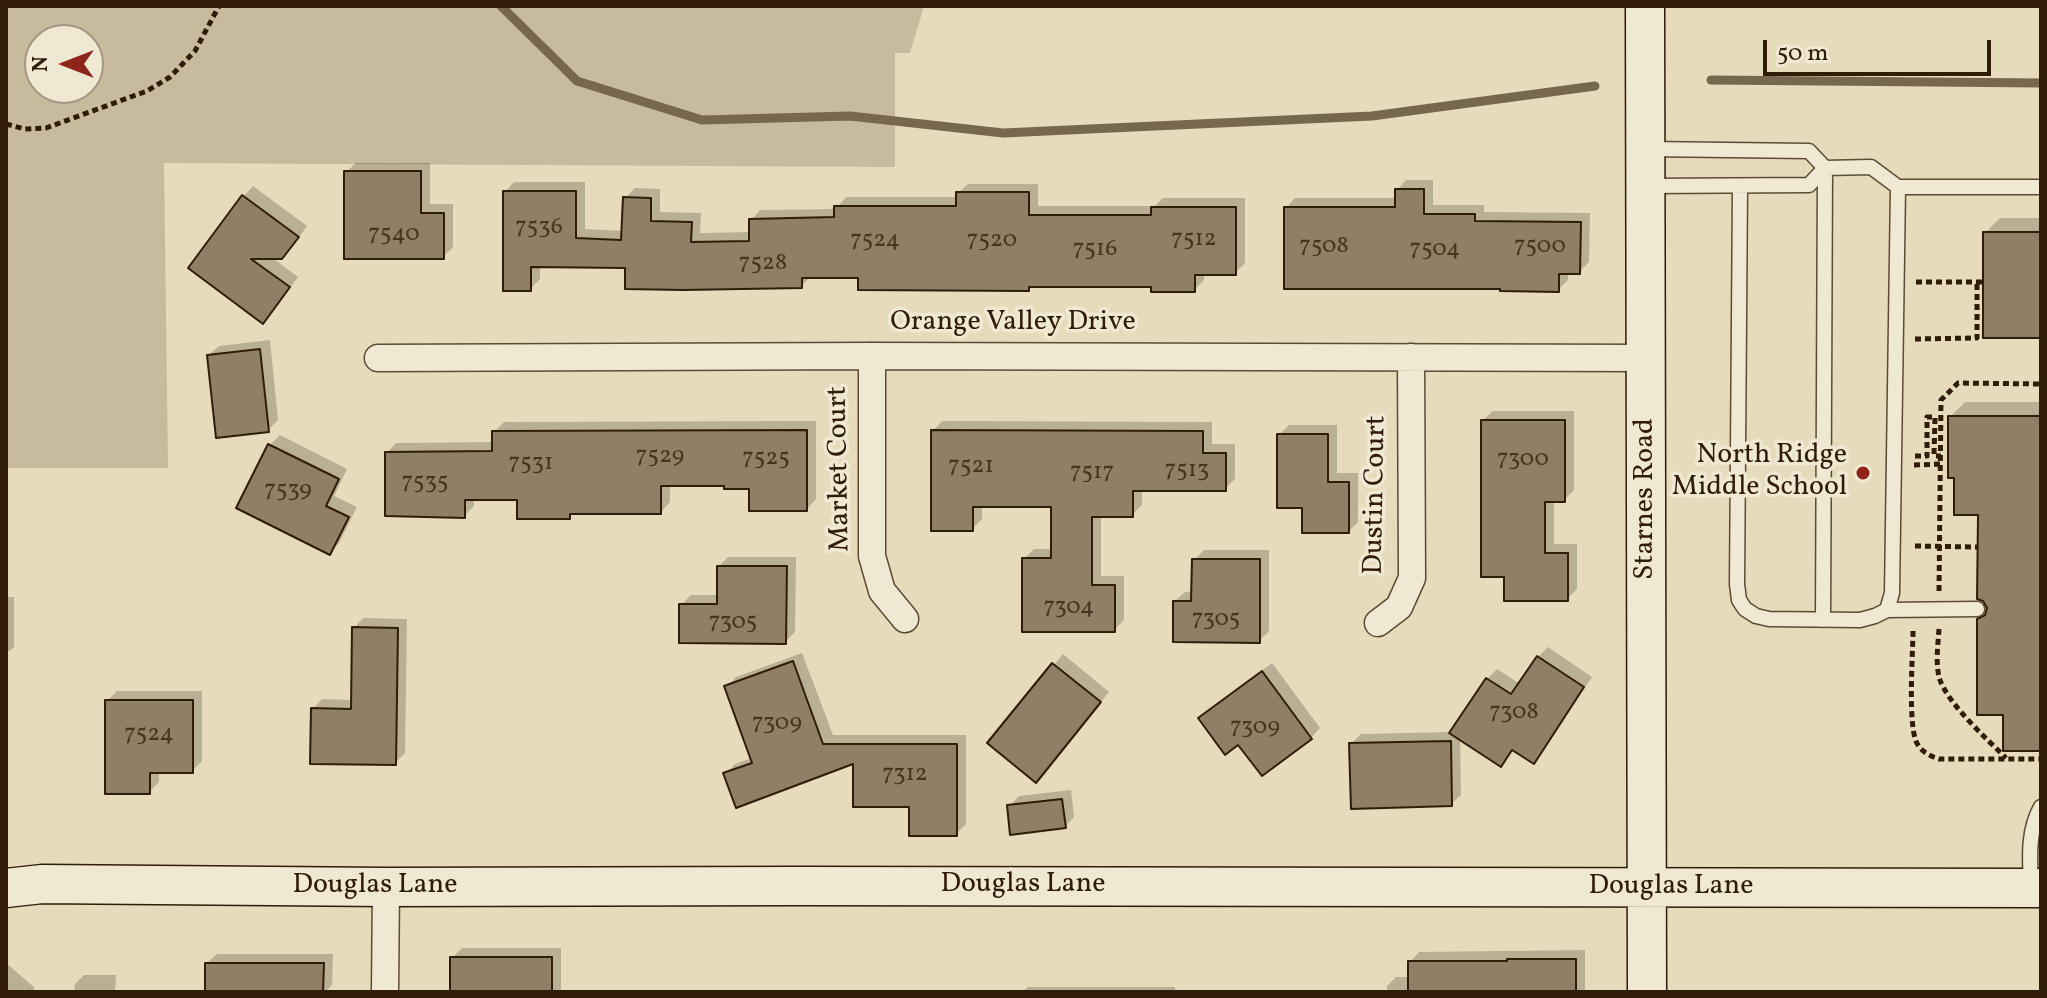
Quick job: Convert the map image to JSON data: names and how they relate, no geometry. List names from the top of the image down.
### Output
{
  "streets": {
    "street": [
      "Orange Valley Drive",
      "Market Court",
      "Dustin Court",
      "Starnes Road",
      "Douglas Lane"
    ]
  },
  "crossings": [
    ["Orange Valley Drive", "Market Court"],
    ["Orange Valley Drive", "Dustin Court"],
    ["Orange Valley Drive", "Starnes Road"],
    ["Starnes Road", "Douglas Lane"]
  ],
  "places": ["North Ridge Middle School"],
  "house_numbers": [
    "7536",
    "7540",
    "7512",
    "7524",
    "7520",
    "7508",
    "7500",
    "7516",
    "7504",
    "7528",
    "7529",
    "7525",
    "7300",
    "7531",
    "7521",
    "7513",
    "7517",
    "7535",
    "7539",
    "7304",
    "7305",
    "7305",
    "7308",
    "7309",
    "7309",
    "7524",
    "7312"
  ],
  "scale_bar": "50 m",
  "north": "left"
}
